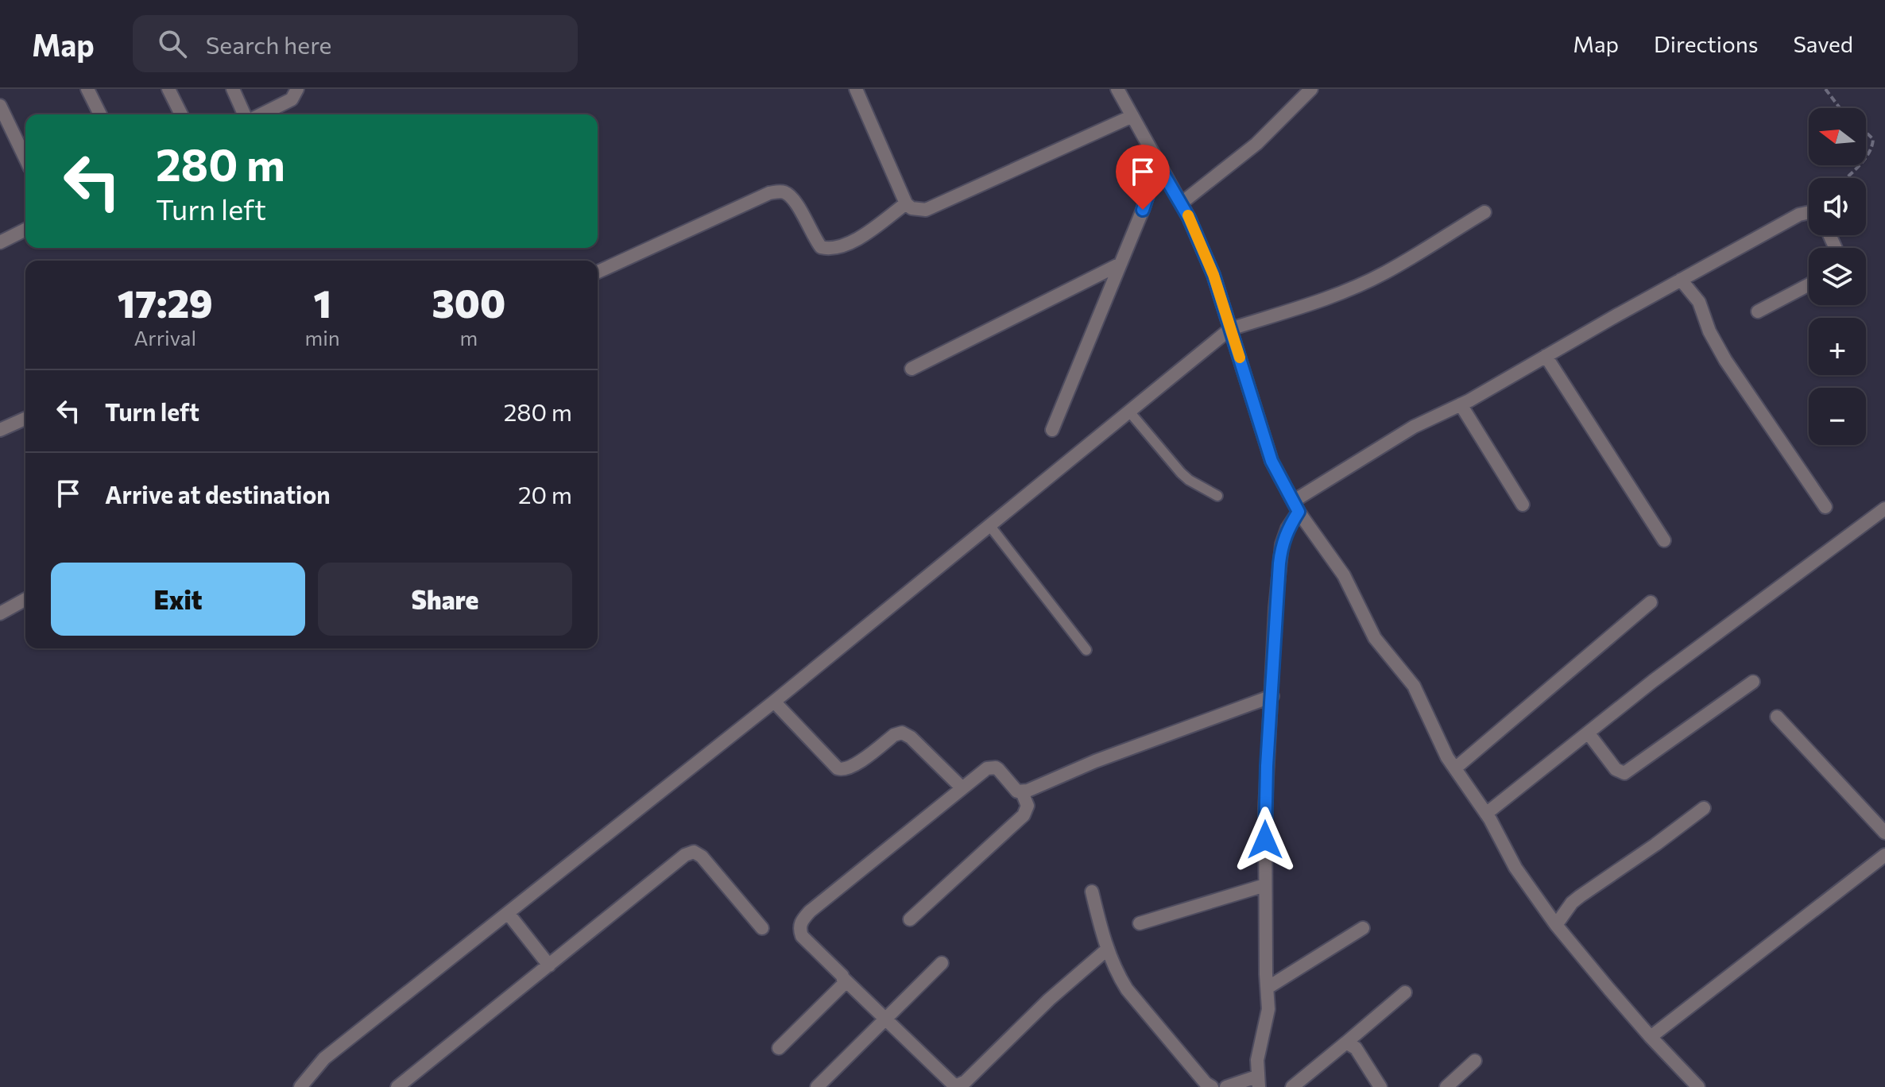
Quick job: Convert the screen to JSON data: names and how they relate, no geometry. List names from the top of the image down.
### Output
{
  "north": "left",
  "page": {
    "header": "Map",
    "search": "Search here",
    "nav": ["Map", "Directions", "Saved"],
    "map_buttons": ["+", "−"],
    "turn": ["280 m", "Turn left"],
    "eta": [
      "17:29",
      "Arrival",
      "1",
      "min",
      "300",
      "m"
    ],
    "list": [
      {
        "name": "Turn left",
        "value": "280 m"
      },
      {
        "name": "Arrive at destination",
        "value": "20 m"
      }
    ],
    "buttons": ["Exit", "Share"]
  }
}
